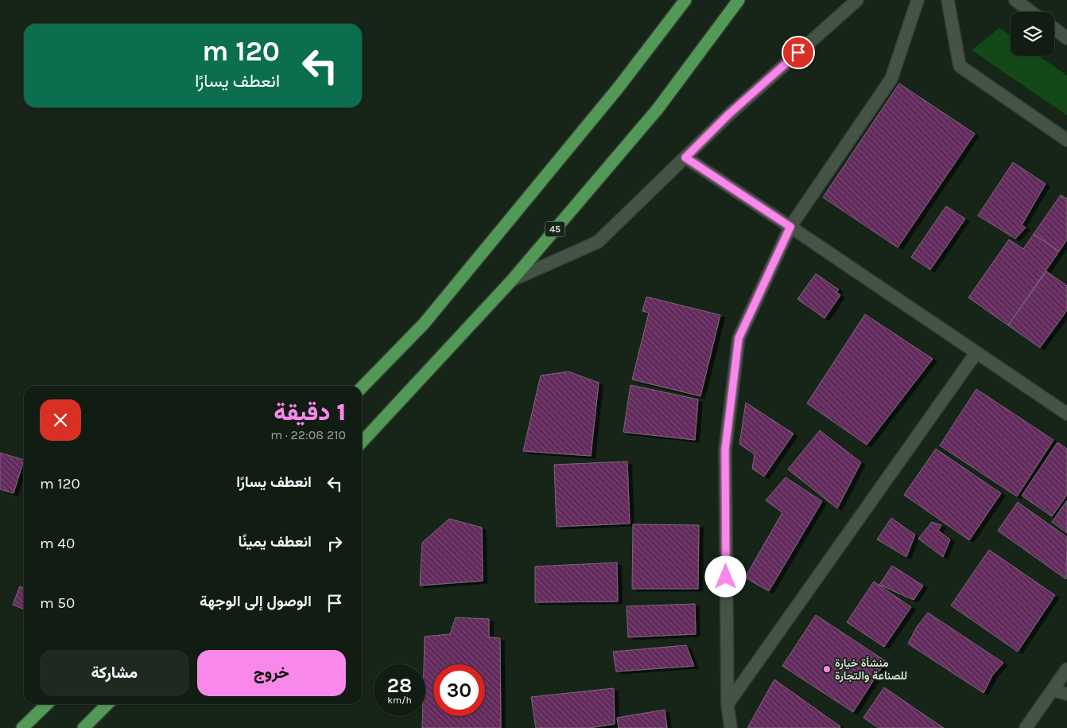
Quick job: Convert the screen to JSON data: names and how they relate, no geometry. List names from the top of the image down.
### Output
{
  "streets": {
    "highway": ["45"]
  },
  "places": ["منشأة خيارة للصناعة والتجارة"],
  "page": {
    "turn": ["120 m", "انعطف يسارًا"],
    "heading": ["1 دقيقة", "210 m · 22:08"],
    "list": [
      {
        "name": "انعطف يسارًا",
        "value": "120 m"
      },
      {
        "name": "انعطف يمينًا",
        "value": "40 m"
      },
      {
        "name": "الوصول إلى الوجهة",
        "value": "50 m"
      }
    ],
    "buttons": ["خروج", "مشاركة"],
    "speed": "28 km/h",
    "limit": "30"
  }
}
